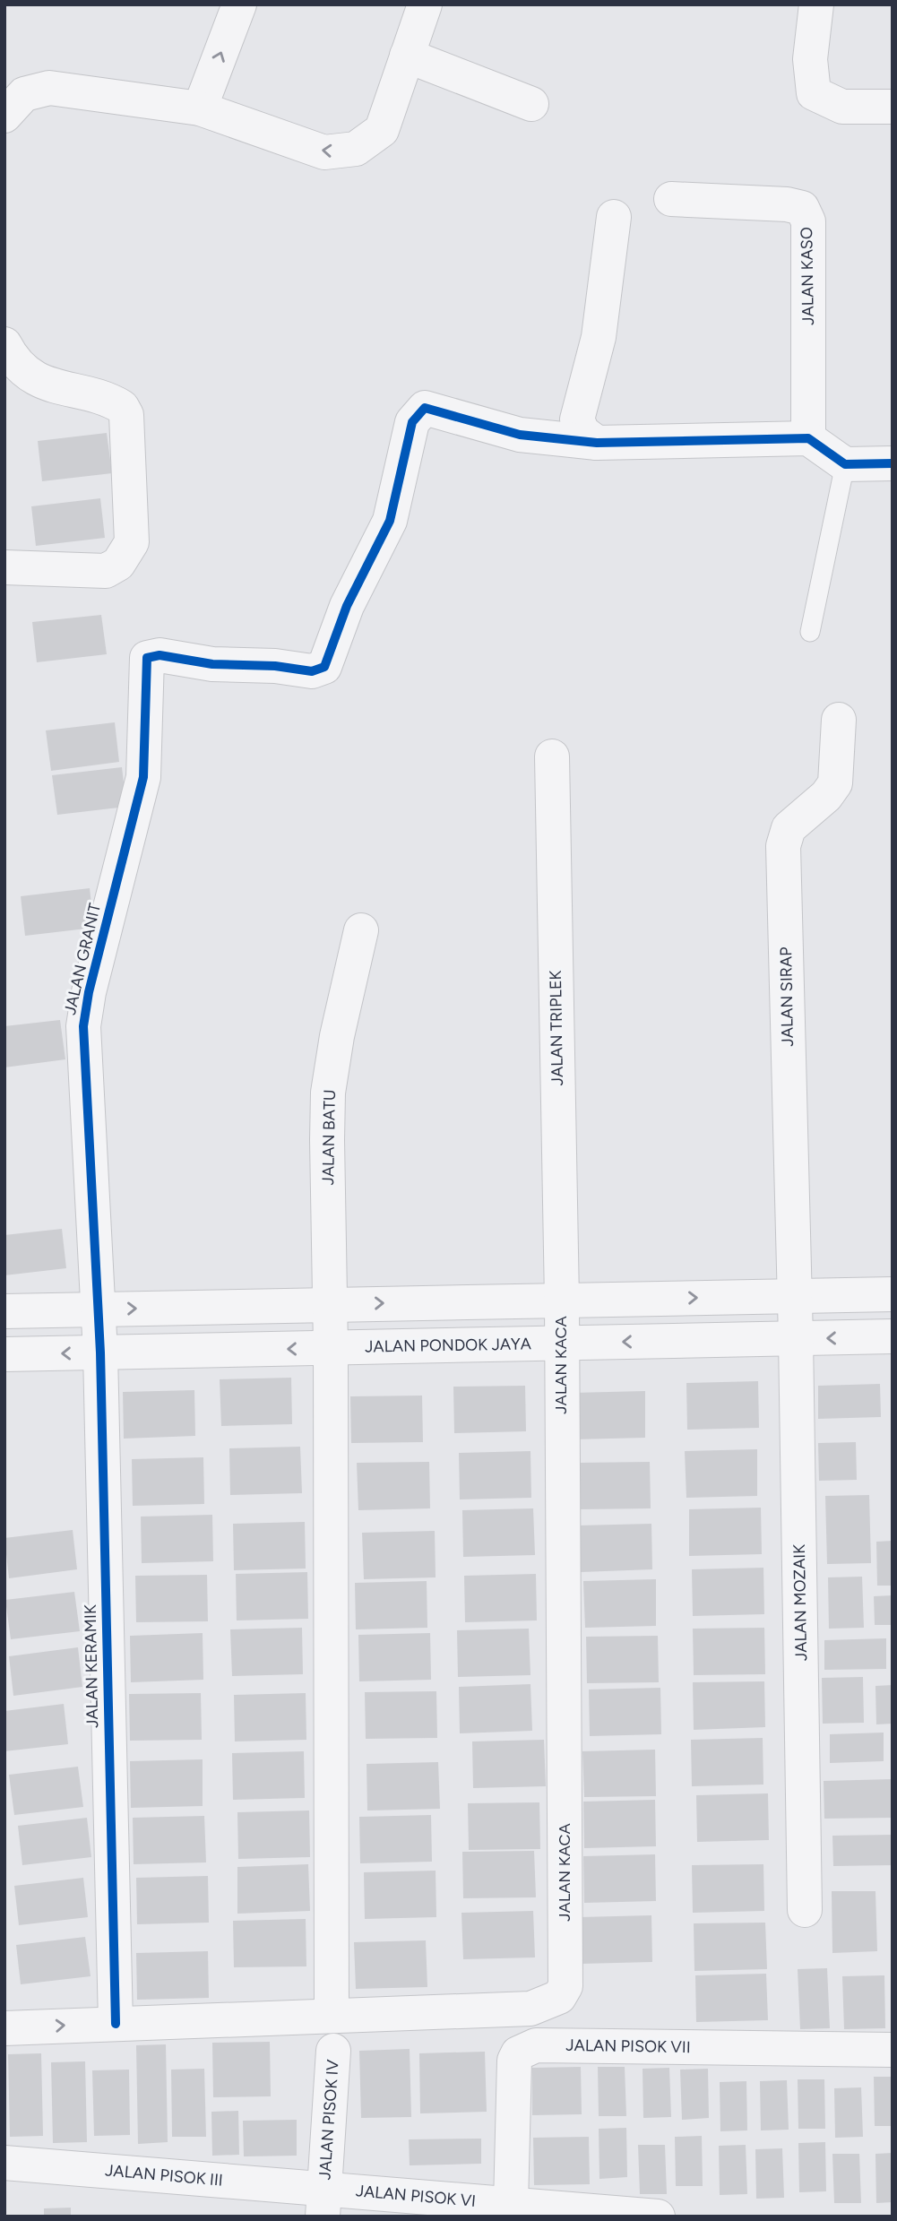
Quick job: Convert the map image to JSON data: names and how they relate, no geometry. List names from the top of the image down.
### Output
{
  "streets": {
    "street": [
      "JALAN KASO",
      "JALAN GRANIT",
      "JALAN SIRAP",
      "JALAN TRIPLEK",
      "JALAN BATU",
      "JALAN PONDOK JAYA",
      "JALAN KACA",
      "JALAN MOZAIK",
      "JALAN KERAMIK",
      "JALAN PISOK VII",
      "JALAN PISOK IV",
      "JALAN PISOK III",
      "JALAN PISOK VI"
    ]
  },
  "crossings": [
    ["JALAN GRANIT", "JALAN KERAMIK"],
    ["JALAN SIRAP", "JALAN MOZAIK"],
    ["JALAN TRIPLEK", "JALAN KACA"],
    ["JALAN BATU", "JALAN PONDOK JAYA"],
    ["JALAN BATU", "JALAN KACA"],
    ["JALAN PONDOK JAYA", "JALAN KACA"],
    ["JALAN PONDOK JAYA", "JALAN MOZAIK"],
    ["JALAN PONDOK JAYA", "JALAN KERAMIK"],
    ["JALAN KACA", "JALAN KERAMIK"],
    ["JALAN PISOK VII", "JALAN PISOK VI"],
    ["JALAN PISOK IV", "JALAN PISOK III"],
    ["JALAN PISOK IV", "JALAN PISOK VI"],
    ["JALAN PISOK III", "JALAN PISOK VI"]
  ]
}
